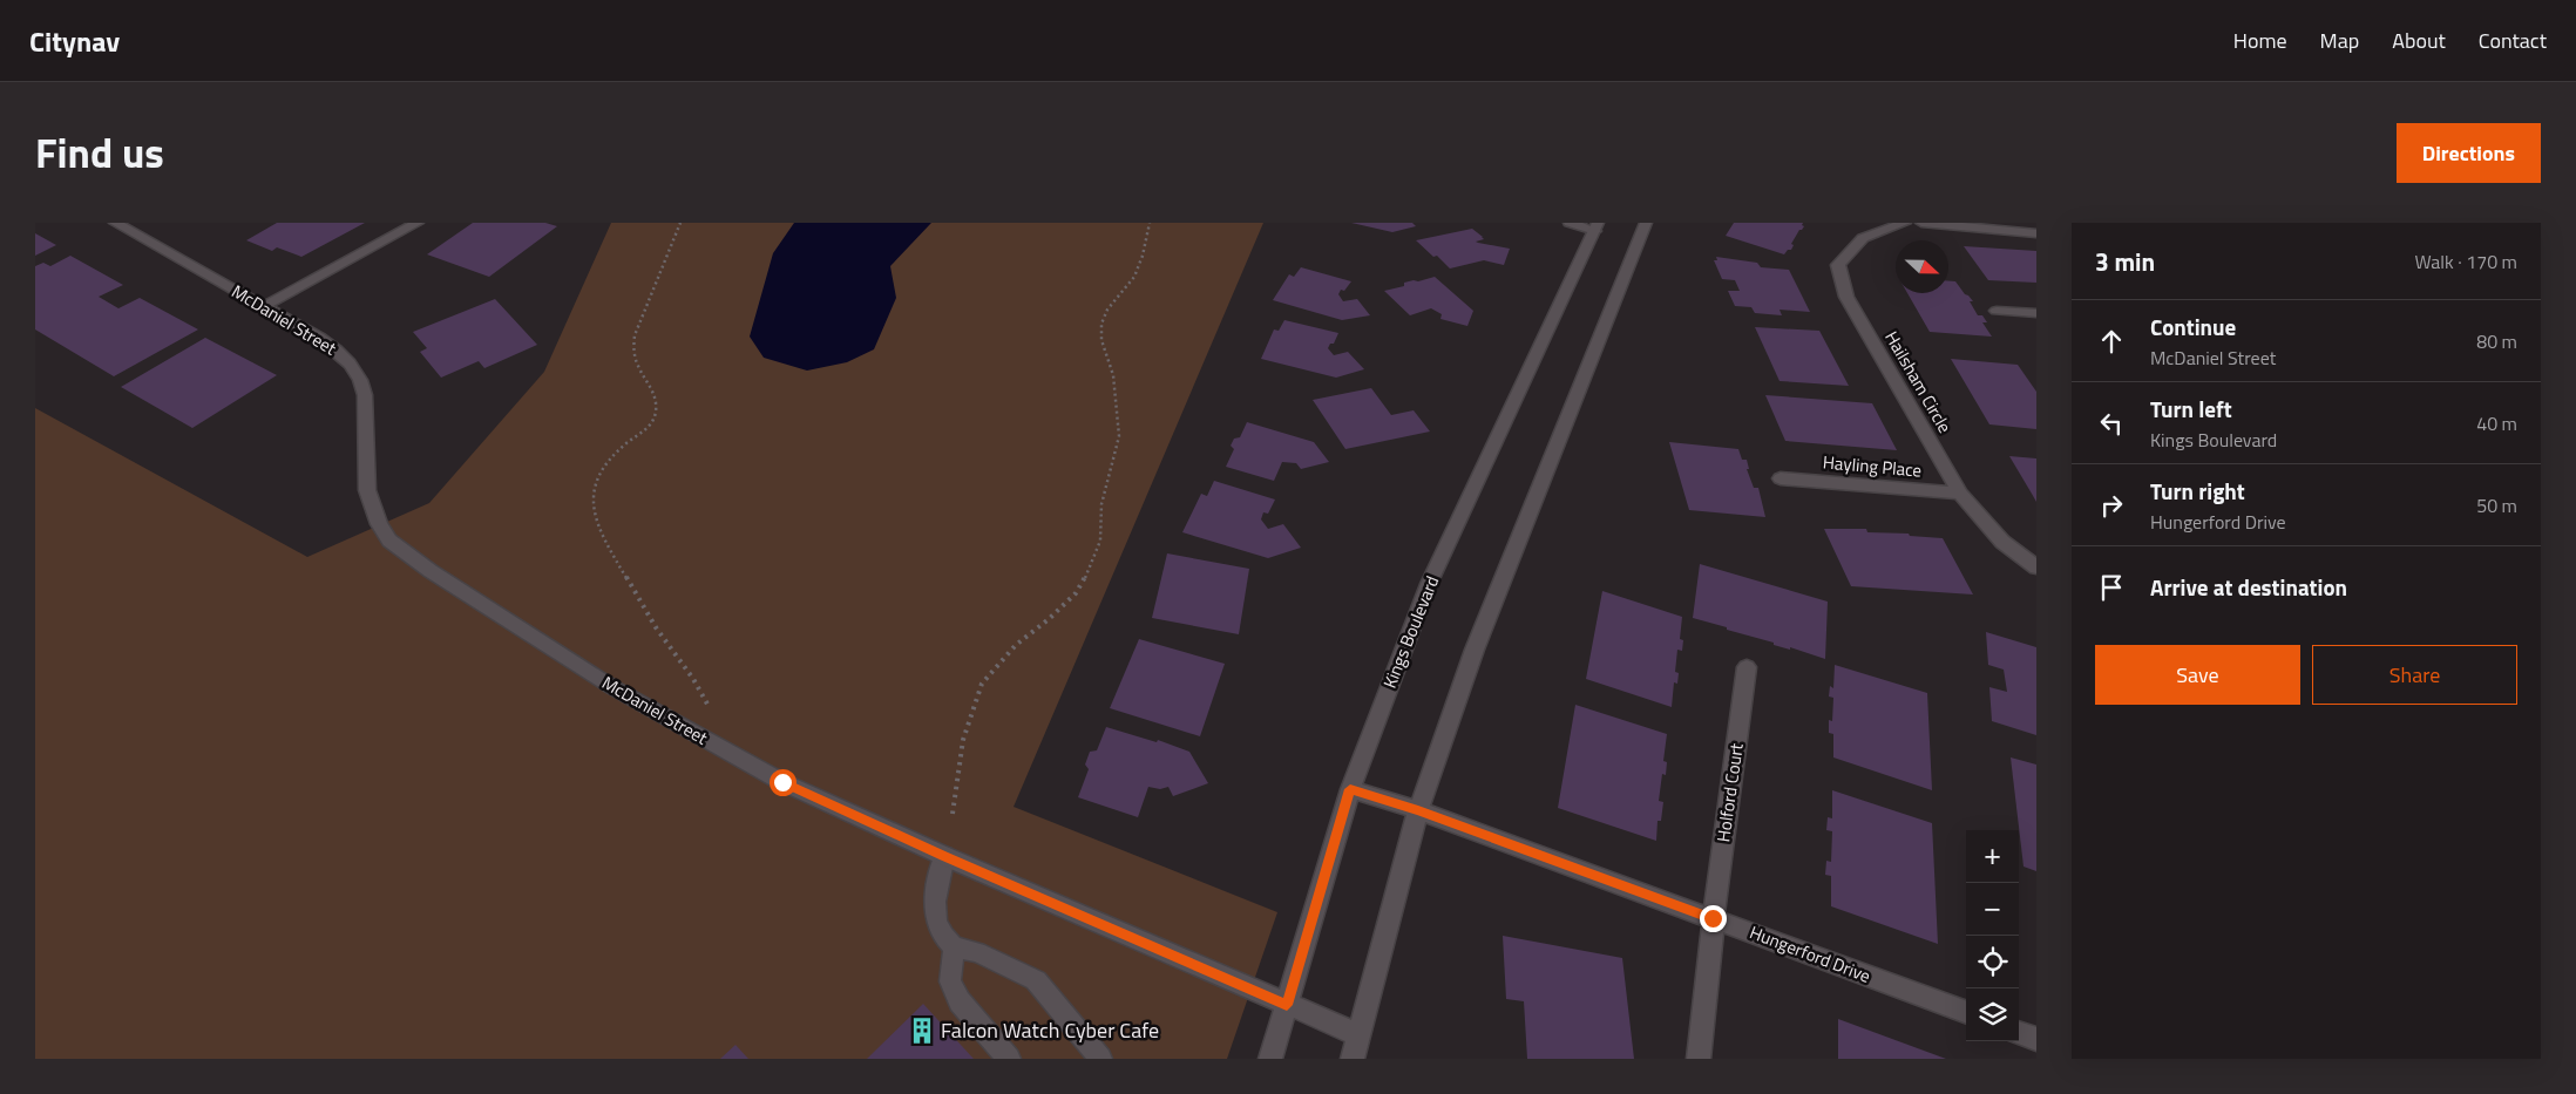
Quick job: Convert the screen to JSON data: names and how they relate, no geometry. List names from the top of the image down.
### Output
{
  "streets": {
    "street": [
      "McDaniel Street",
      "Hailsham Circle",
      "Hayling Place",
      "Kings Boulevard",
      "Holford Court",
      "Hungerford Drive"
    ]
  },
  "crossings": [
    ["McDaniel Street", "Kings Boulevard"],
    ["Hailsham Circle", "Hayling Place"],
    ["Kings Boulevard", "Hungerford Drive"],
    ["Holford Court", "Hungerford Drive"]
  ],
  "places": {
    "building": ["Falcon Watch Cyber Cafe"]
  },
  "north": "right",
  "page": {
    "header": "Citynav",
    "nav": [
      "Home",
      "Map",
      "About",
      "Contact"
    ],
    "title": "Find us",
    "buttons": [
      "Directions",
      ["Save", "Share"]
    ],
    "heading": ["3 min", "Walk · 170 m"],
    "list": [
      ["Continue", "McDaniel Street", "80 m"],
      ["Turn left", "Kings Boulevard", "40 m"],
      ["Turn right", "Hungerford Drive", "50 m"],
      "Arrive at destination"
    ],
    "map_buttons": ["+", "−"]
  }
}
